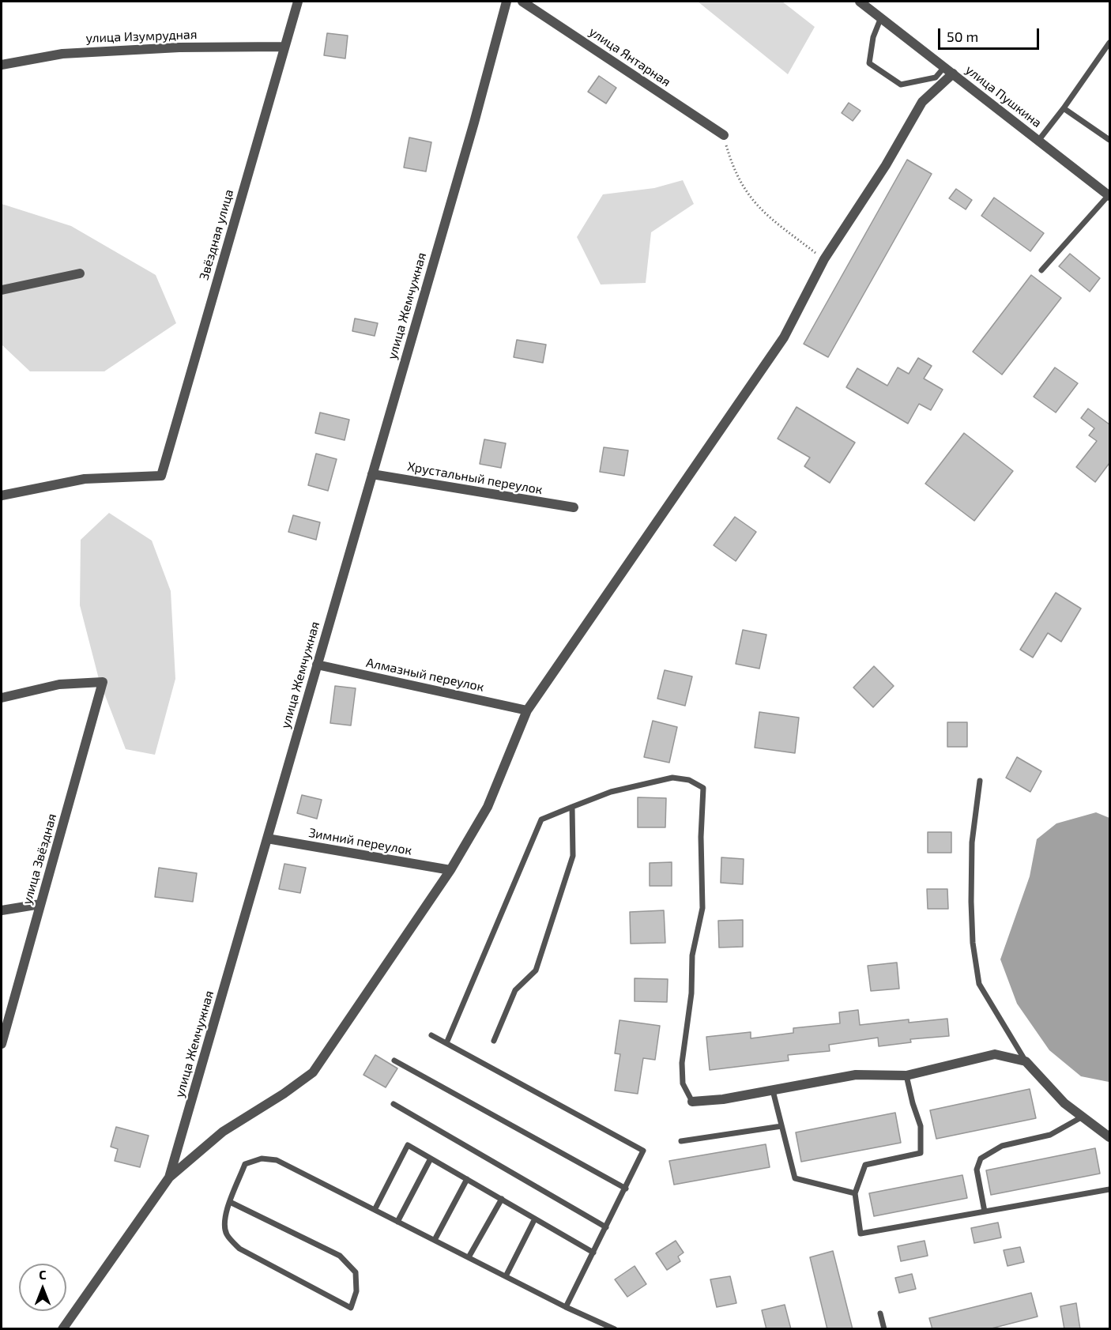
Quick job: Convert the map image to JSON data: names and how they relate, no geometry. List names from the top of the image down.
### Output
{
  "streets": {
    "street": [
      "улица Изумрудная",
      "улица Янтарная",
      "улица Пушкина",
      "Звёздная улица",
      "улица Жемчужная",
      "Хрустальный переулок",
      "Алмазный переулок",
      "Зимний переулок",
      "улица Звёздная"
    ]
  },
  "crossings": [
    ["улица Изумрудная", "Звёздная улица"],
    ["улица Жемчужная", "Хрустальный переулок"],
    ["улица Жемчужная", "Алмазный переулок"],
    ["улица Жемчужная", "Зимний переулок"]
  ],
  "scale_bar": "50 m",
  "north": "top"
}
